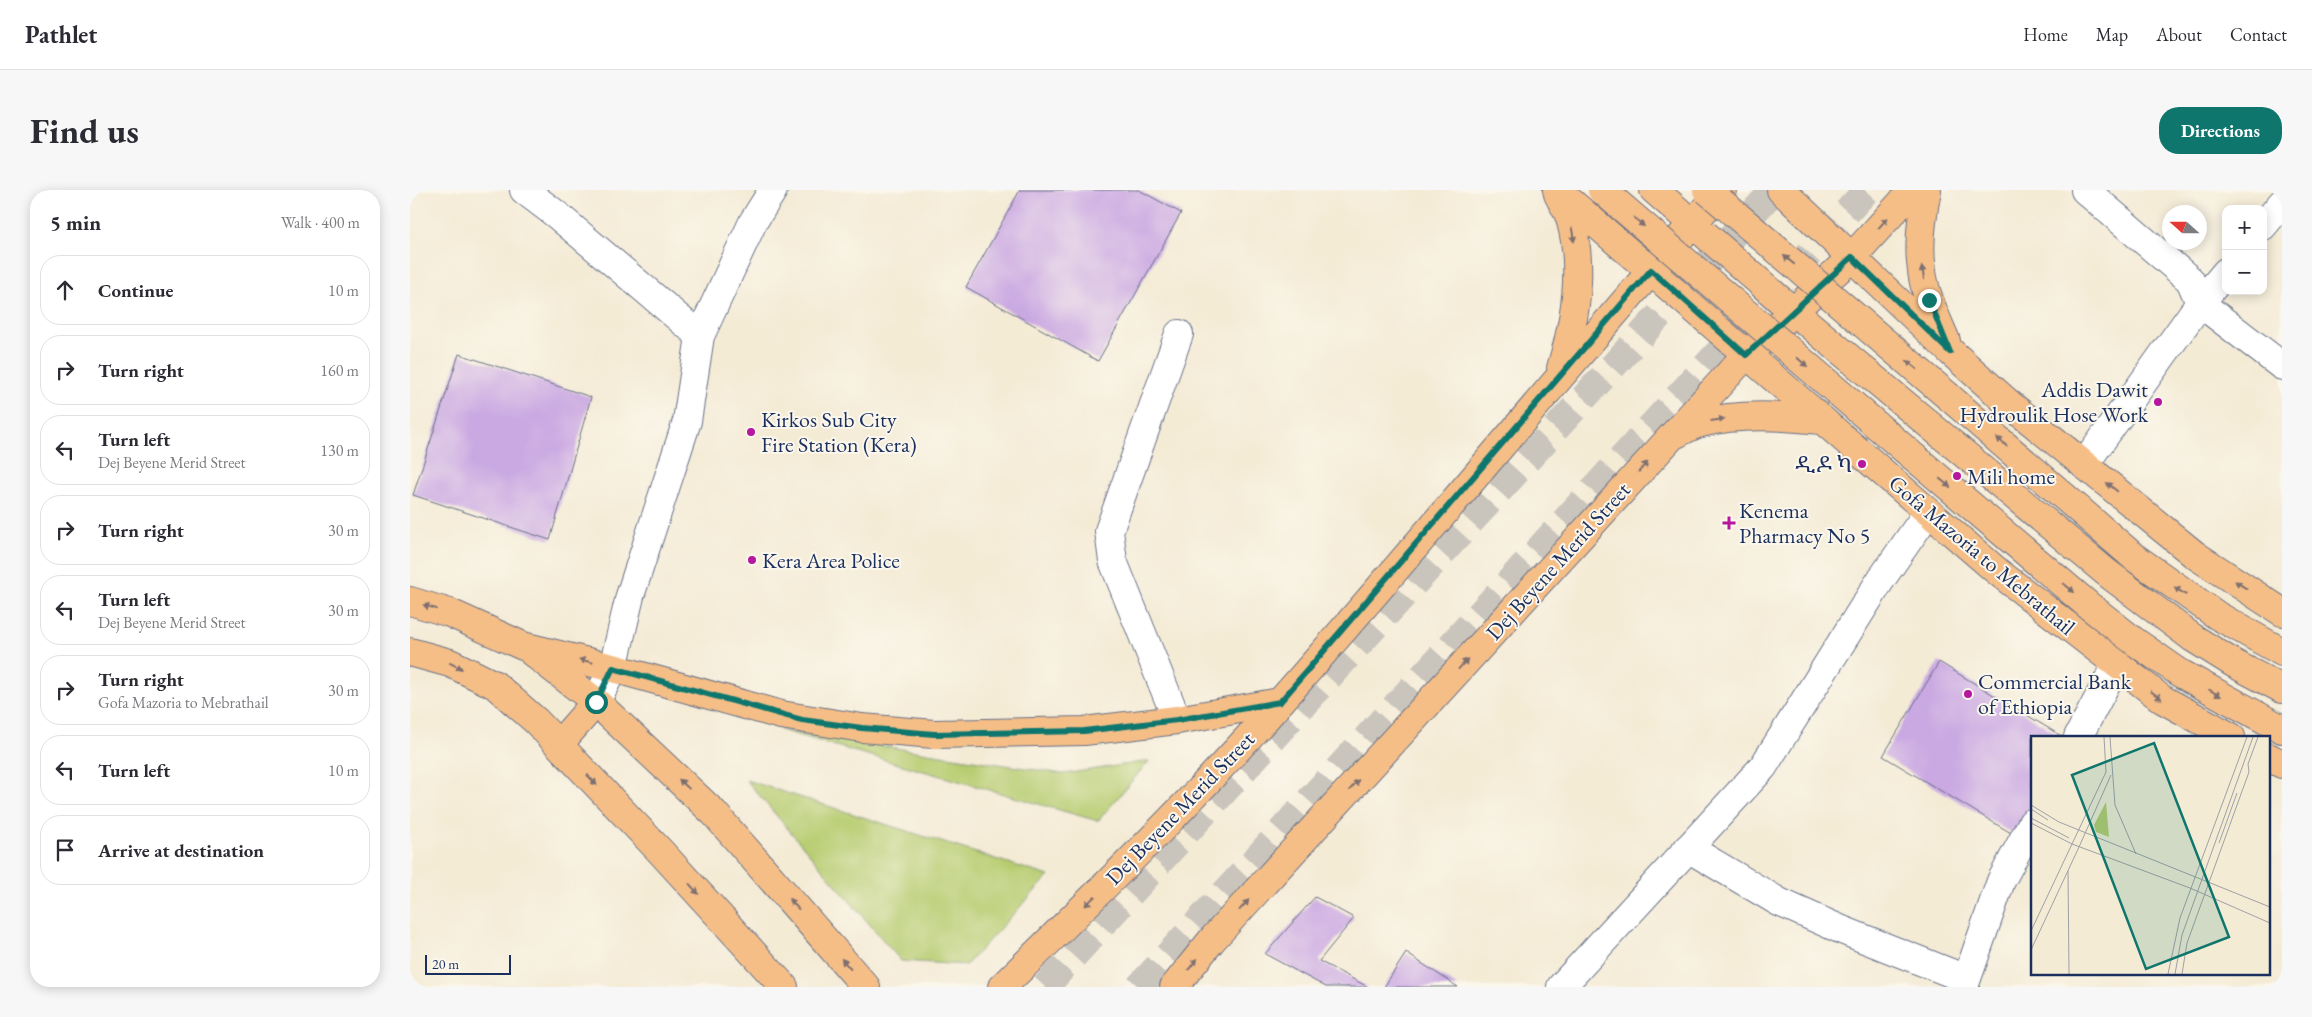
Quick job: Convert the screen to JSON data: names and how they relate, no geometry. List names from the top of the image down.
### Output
{
  "streets": {
    "main road": ["Gofa Mazoria to Mebrathail", "Dej Beyene Merid Street"]
  },
  "crossings": [
    ["Gofa Mazoria to Mebrathail", "Dej Beyene Merid Street"]
  ],
  "places": {
    "other": [
      "Addis Dawit Hydroulik Hose Work",
      "Kirkos Sub City Fire Station (Kera)",
      "ዲዶ ካ",
      "Mili home",
      "Kera Area Police",
      "Commercial Bank of Ethiopia"
    ],
    "health": ["Kenema Pharmacy No 5"]
  },
  "scale_bar": "20 m",
  "north": "left",
  "page": {
    "header": "Pathlet",
    "nav": [
      "Home",
      "Map",
      "About",
      "Contact"
    ],
    "buttons": "Directions",
    "title": "Find us",
    "heading": ["5 min", "Walk · 400 m"],
    "map_buttons": ["+", "−"],
    "list": [
      ["Continue", "10 m"],
      ["Turn right", "160 m"],
      ["Turn left", "Dej Beyene Merid Street", "130 m"],
      ["Turn right", "30 m"],
      ["Turn left", "Dej Beyene Merid Street", "30 m"],
      ["Turn right", "Gofa Mazoria to Mebrathail", "30 m"],
      ["Turn left", "10 m"],
      "Arrive at destination"
    ],
    "scale": "20 m"
  }
}
